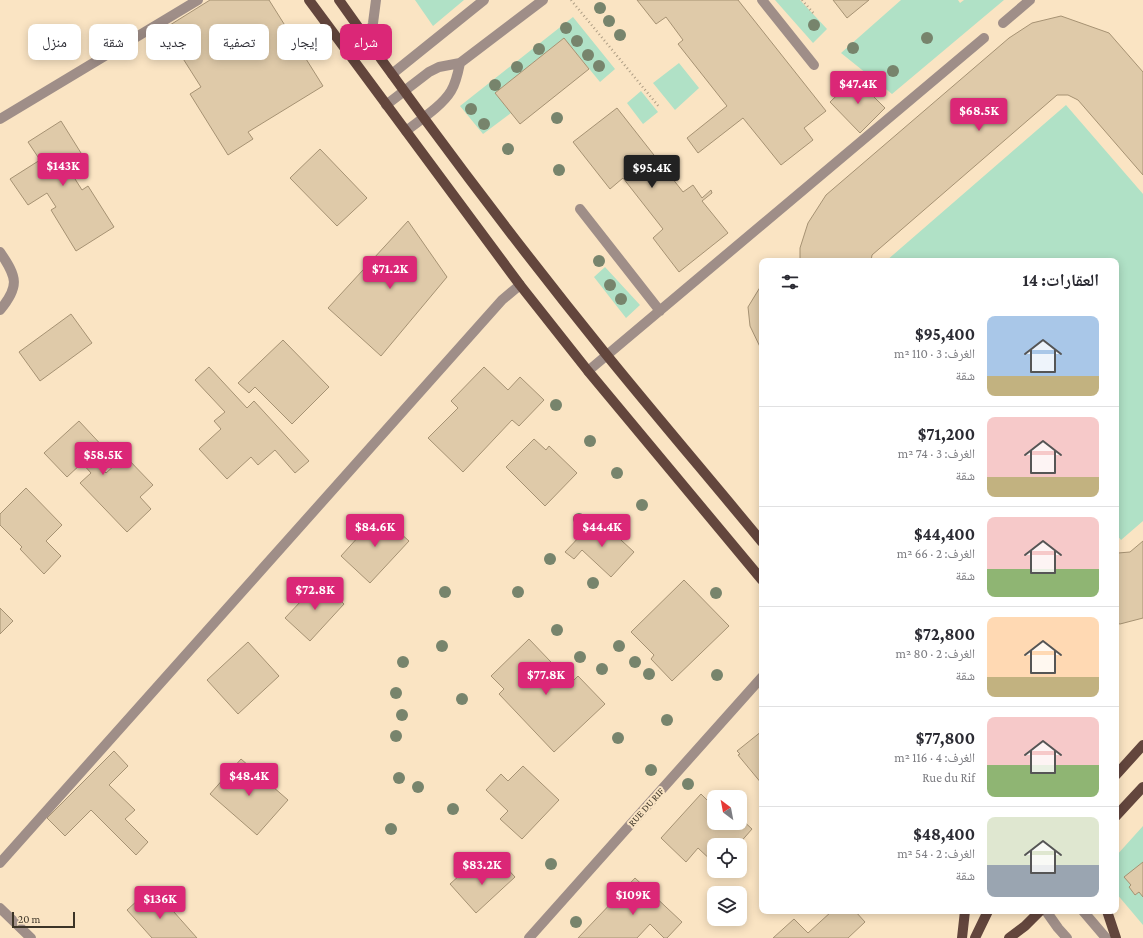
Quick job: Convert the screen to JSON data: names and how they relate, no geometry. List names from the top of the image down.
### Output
{
  "streets": {
    "street": ["RUE DU RIF"]
  },
  "scale_bar": "20 m",
  "north": "top left",
  "page": {
    "chip": [
      "شراء",
      "إيجار",
      "تصفية",
      "جديد",
      "شقة",
      "منزل"
    ],
    "price": [
      "$47.4K",
      "$68.5K",
      "$143K",
      "$95.4K",
      "$71.2K",
      "$58.5K",
      "$84.6K",
      "$44.4K",
      "$72.8K",
      "$77.8K",
      "$48.4K",
      "$83.2K",
      "$109K",
      "$136K"
    ],
    "heading": "العقارات: 14",
    "list": [
      {
        "name": "$95,400",
        "note": "الغرف: 3 · 110 m² · شقة"
      },
      {
        "name": "$71,200",
        "note": "الغرف: 3 · 74 m² · شقة"
      },
      {
        "name": "$44,400",
        "note": "الغرف: 2 · 66 m² · شقة"
      },
      {
        "name": "$72,800",
        "note": "الغرف: 2 · 80 m² · شقة"
      },
      {
        "name": "$77,800",
        "note": "الغرف: 4 · 116 m² · Rue du Rif"
      },
      {
        "name": "$48,400",
        "note": "الغرف: 2 · 54 m² · شقة"
      }
    ],
    "scale": "20 m"
  }
}
